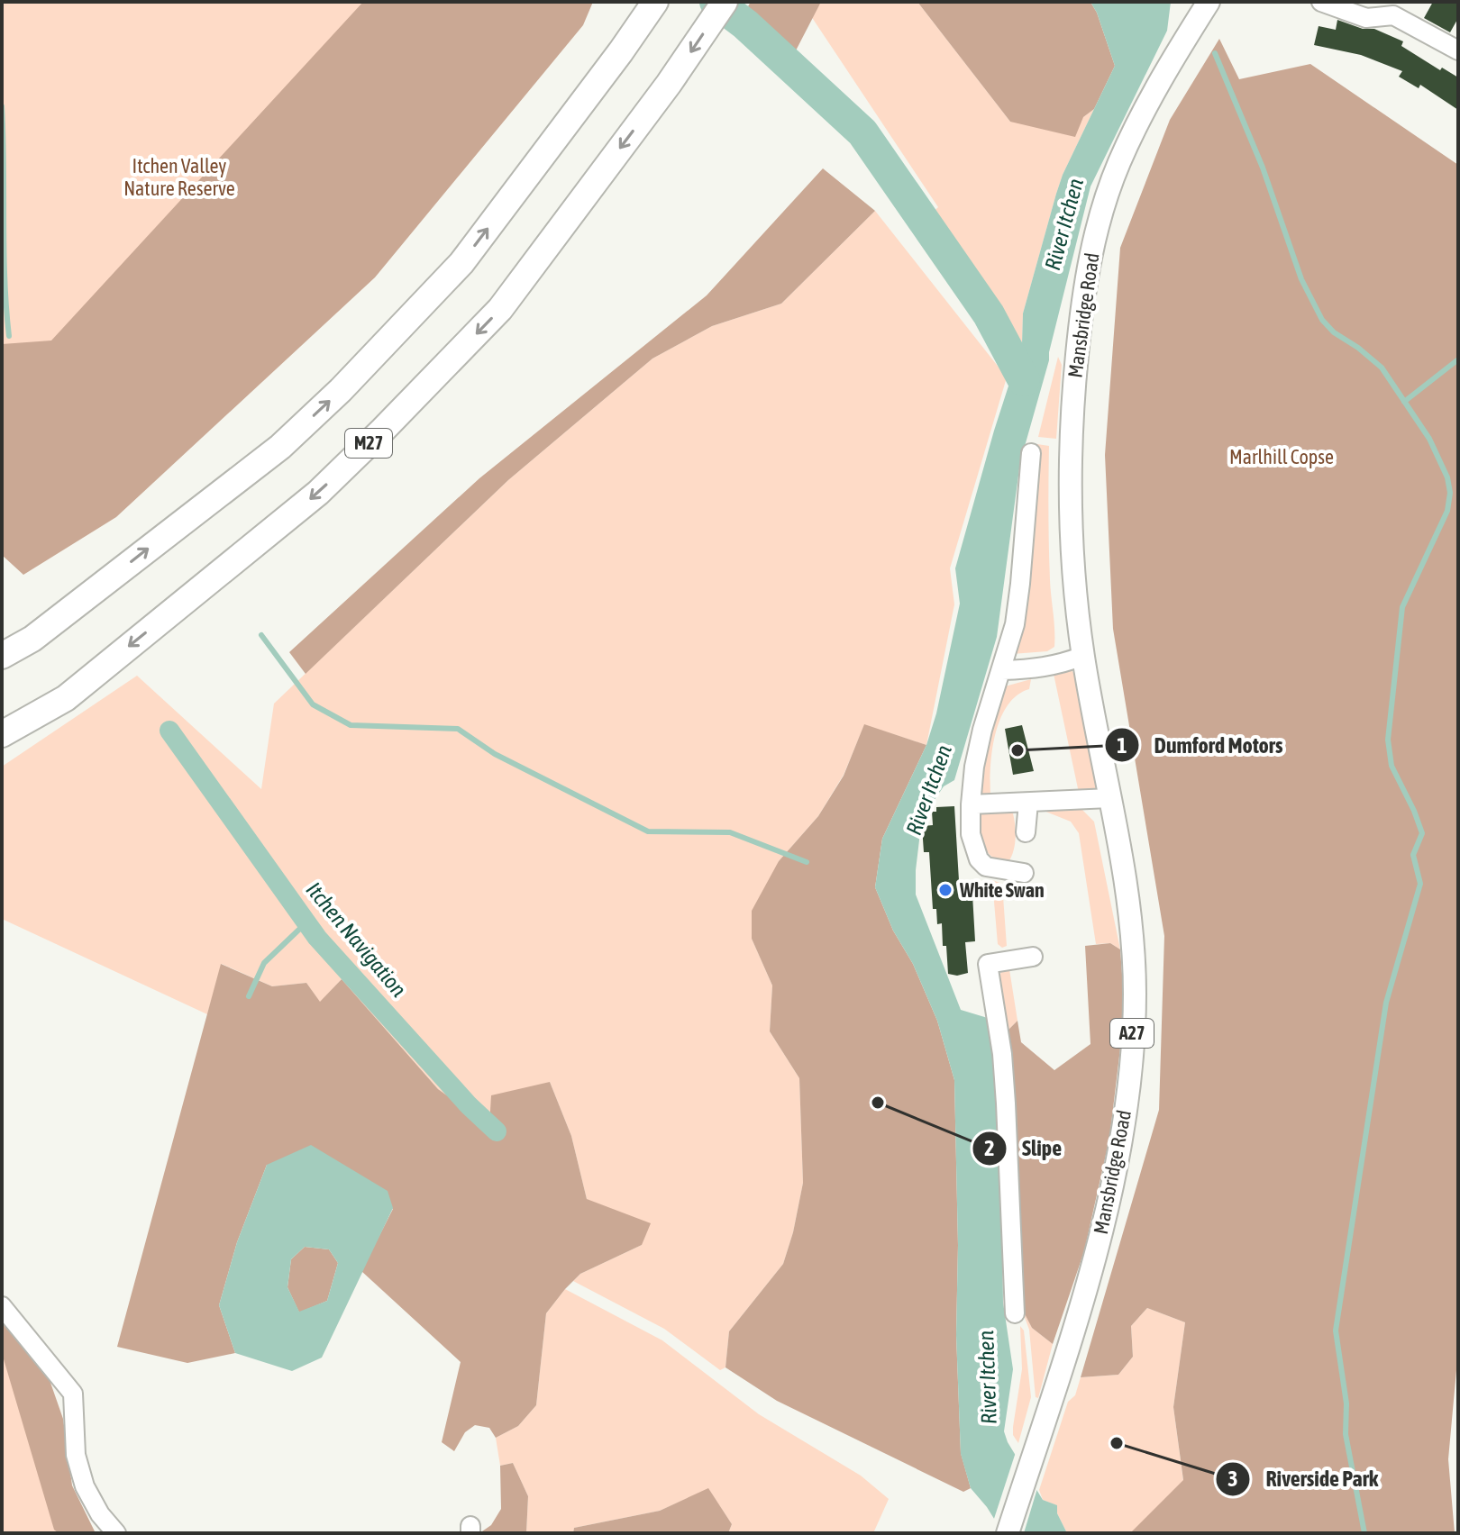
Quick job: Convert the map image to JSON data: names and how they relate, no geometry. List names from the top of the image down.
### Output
{
  "streets": {
    "highway": ["M27"],
    "main road": ["Mansbridge Road", "A27"]
  },
  "water": ["River Itchen", "Itchen Navigation"],
  "parks": ["Itchen Valley Nature Reserve", "Marlhill Copse"],
  "places": [
    "Dumford Motors",
    "White Swan",
    "Slipe",
    "Riverside Park"
  ]
}
